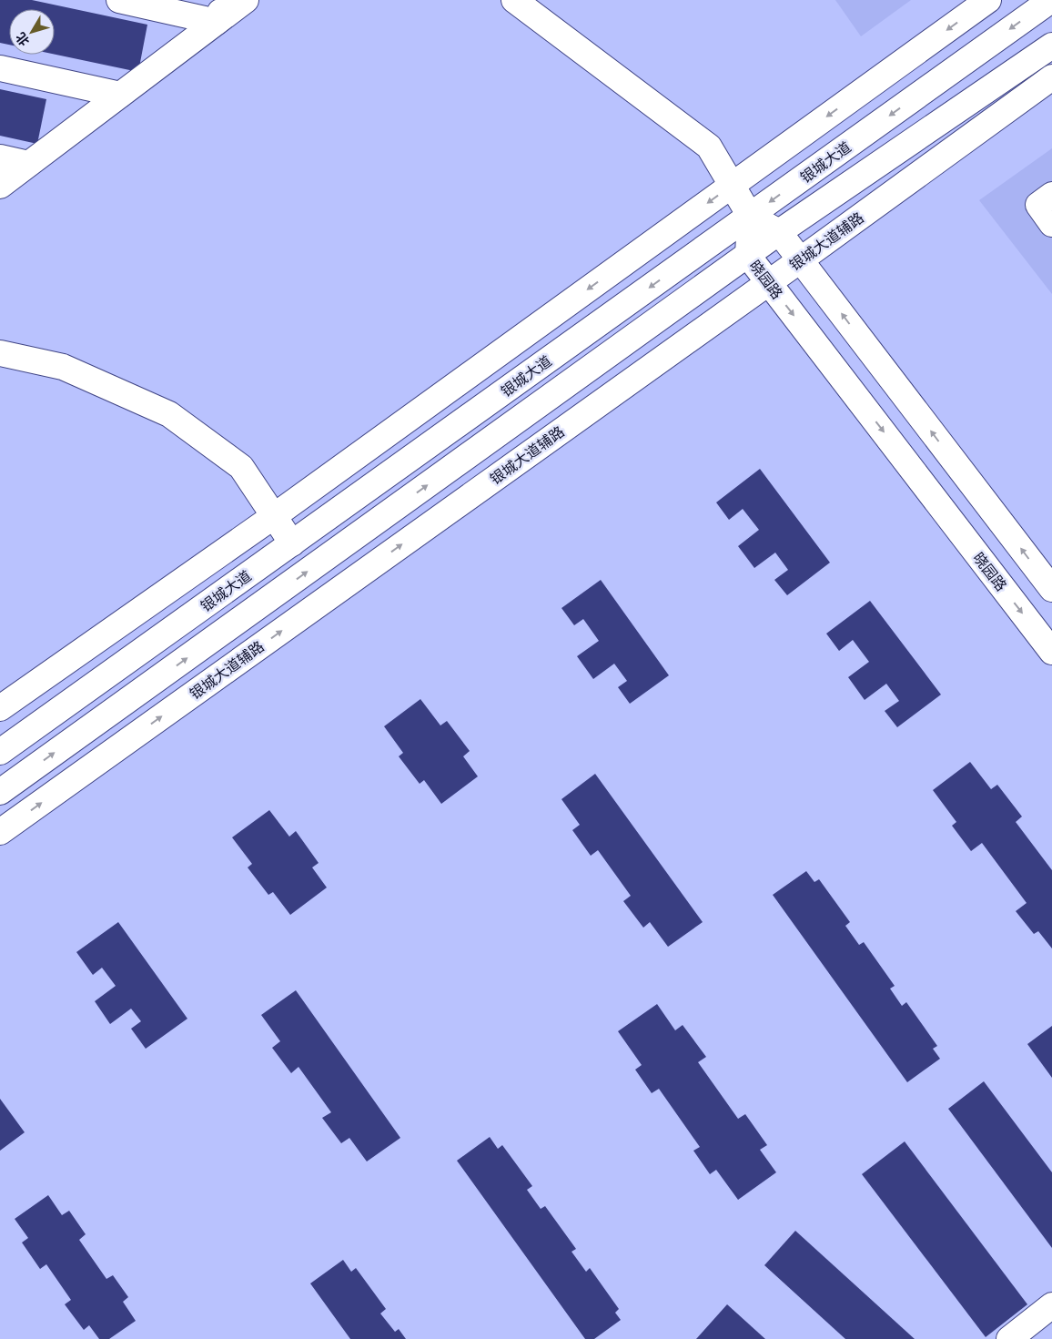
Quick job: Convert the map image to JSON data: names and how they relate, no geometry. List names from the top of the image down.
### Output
{
  "streets": {
    "street": ["银城大道", "银城大道辅路", "晓园路"]
  },
  "crossings": [
    ["银城大道", "晓园路"],
    ["银城大道辅路", "晓园路"]
  ],
  "north": "bottom left"
}
